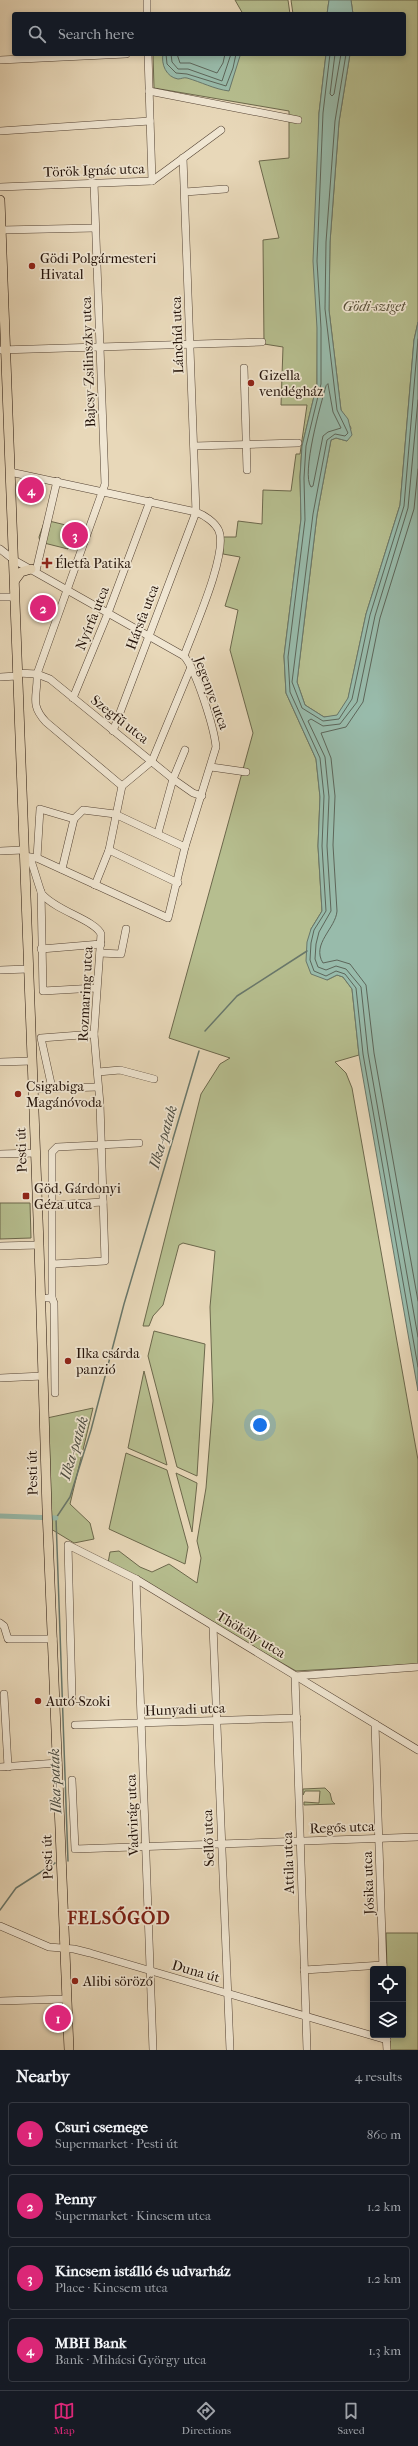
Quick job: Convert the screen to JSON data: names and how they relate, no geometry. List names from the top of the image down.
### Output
{
  "streets": {
    "main road": ["Pesti út"],
    "street": [
      "Török Ignác utca",
      "Lánchíd utca",
      "Bajcsy-Zsilinszky utca",
      "Hársfa utca",
      "Nyírfa utca",
      "Jegenye utca",
      "Szegfű utca",
      "Rozmaring utca",
      "Thököly utca",
      "Hunyadi utca",
      "Vadvirág utca",
      "Regős utca",
      "Sellő utca",
      "Attila utca",
      "Jósika utca",
      "Duna út"
    ]
  },
  "crossings": [
    ["Török Ignác utca", "Lánchíd utca"],
    ["Török Ignác utca", "Bajcsy-Zsilinszky utca"],
    ["Lánchíd utca", "Hársfa utca"],
    ["Lánchíd utca", "Jegenye utca"],
    ["Bajcsy-Zsilinszky utca", "Szegfű utca"],
    ["Hársfa utca", "Jegenye utca"],
    ["Hársfa utca", "Szegfű utca"],
    ["Nyírfa utca", "Szegfű utca"],
    ["Jegenye utca", "Szegfű utca"],
    ["Szegfű utca", "Pesti út"],
    ["Pesti út", "Duna út"],
    ["Thököly utca", "Vadvirág utca"],
    ["Thököly utca", "Sellő utca"],
    ["Thököly utca", "Attila utca"],
    ["Thököly utca", "Jósika utca"],
    ["Hunyadi utca", "Vadvirág utca"],
    ["Hunyadi utca", "Sellő utca"],
    ["Hunyadi utca", "Attila utca"],
    ["Vadvirág utca", "Regős utca"],
    ["Vadvirág utca", "Duna út"],
    ["Regős utca", "Sellő utca"],
    ["Regős utca", "Attila utca"],
    ["Regős utca", "Jósika utca"],
    ["Sellő utca", "Duna út"],
    ["Attila utca", "Duna út"]
  ],
  "districts": ["FELSŐGÖD"],
  "water": ["Ilka-patak"],
  "parks": ["Gödi-sziget"],
  "places": {
    "other": [
      "Gödi Polgármesteri Hivatal",
      "Gizella vendégház",
      "Csigabiga Magánóvoda",
      "Ilka csárda panzió",
      "Autó-Szoki",
      "Alibi söröző"
    ],
    "health": ["Életfa Patika"],
    "transit": ["Göd, Gárdonyi Géza utca"]
  },
  "page": {
    "search": "Search here",
    "pins": [
      "4",
      "3",
      "2",
      "1"
    ],
    "heading": ["Nearby", "4 results"],
    "list": [
      {
        "mark": "1",
        "name": "Csuri csemege",
        "note": "Supermarket · Pesti út",
        "value": "860 m"
      },
      {
        "mark": "2",
        "name": "Penny",
        "note": "Supermarket · Kincsem utca",
        "value": "1.2 km"
      },
      {
        "mark": "3",
        "name": "Kincsem istálló és udvarház",
        "note": "Place · Kincsem utca",
        "value": "1.2 km"
      },
      {
        "mark": "4",
        "name": "MBH Bank",
        "note": "Bank · Mihácsi György utca",
        "value": "1.3 km"
      }
    ],
    "nav": ["Map", "Directions", "Saved"]
  }
}
